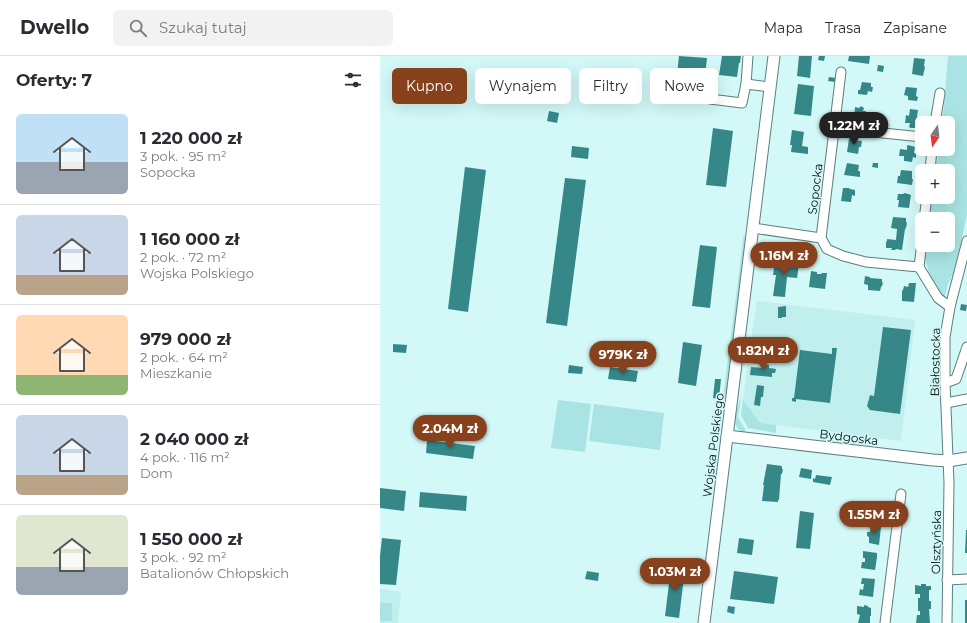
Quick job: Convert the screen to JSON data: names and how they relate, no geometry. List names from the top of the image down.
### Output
{
  "streets": {
    "street": [
      "Sopocka",
      "Białostocka",
      "Bydgoska",
      "Wojska Polskiego",
      "Olsztyńska"
    ]
  },
  "crossings": [
    ["Białostocka", "Bydgoska"],
    ["Białostocka", "Olsztyńska"],
    ["Bydgoska", "Wojska Polskiego"],
    ["Bydgoska", "Olsztyńska"]
  ],
  "north": "bottom",
  "page": {
    "header": "Dwello",
    "search": "Szukaj tutaj",
    "nav": ["Mapa", "Trasa", "Zapisane"],
    "heading": "Oferty: 7",
    "chip": [
      "Kupno",
      "Wynajem",
      "Filtry",
      "Nowe"
    ],
    "list": [
      {
        "name": "1 220 000 zł",
        "note": "3 pok. · 95 m² · Sopocka"
      },
      {
        "name": "1 160 000 zł",
        "note": "2 pok. · 72 m² · Wojska Polskiego"
      },
      {
        "name": "979 000 zł",
        "note": "2 pok. · 64 m² · Mieszkanie"
      },
      {
        "name": "2 040 000 zł",
        "note": "4 pok. · 116 m² · Dom"
      },
      {
        "name": "1 550 000 zł",
        "note": "3 pok. · 92 m² · Batalionów Chłopskich"
      }
    ],
    "price": [
      "1.22M zł",
      "1.16M zł",
      "1.82M zł",
      "979K zł",
      "2.04M zł",
      "1.55M zł",
      "1.03M zł"
    ],
    "map_buttons": ["+", "−"]
  }
}
